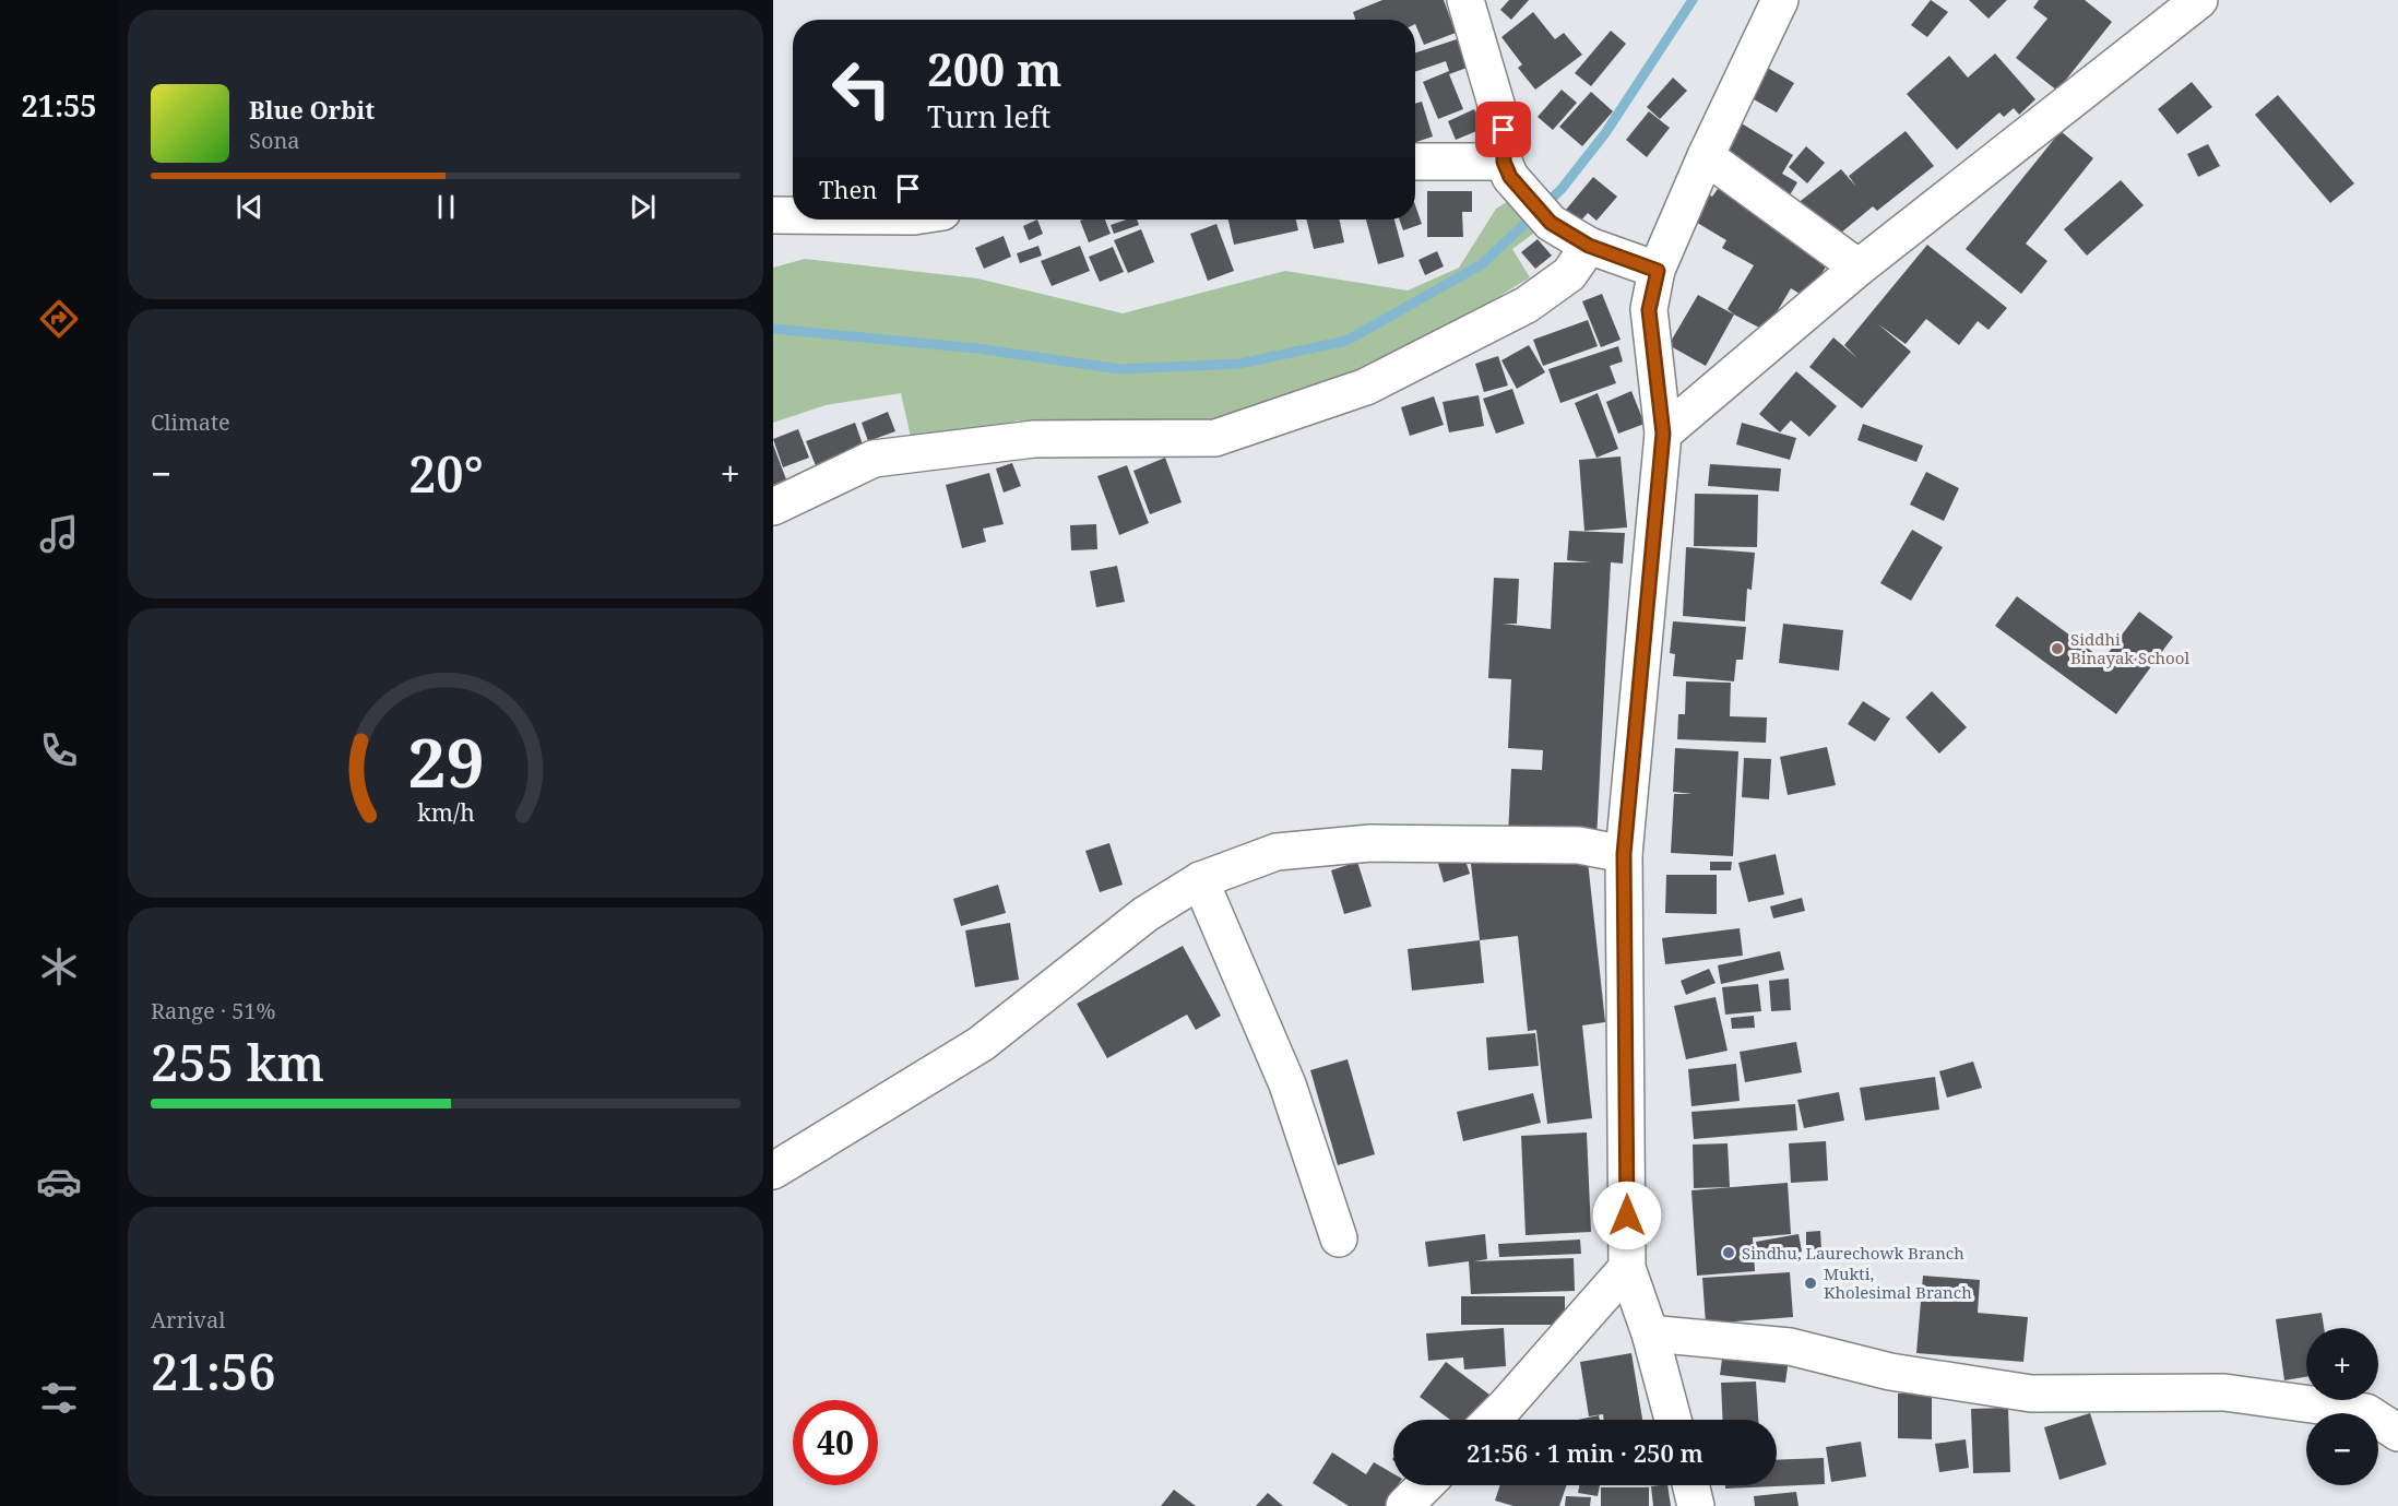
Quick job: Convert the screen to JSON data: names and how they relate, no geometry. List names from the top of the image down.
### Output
{
  "places": ["Siddhi Binayak School", "Sindhu, Laurechowk Branch", "Mukti, Kholesimal Branch"],
  "page": {
    "tabs": "21:55",
    "turn": ["200 m", "Turn left"],
    "song": ["Blue Orbit", "Sona"],
    "then": "Then",
    "tile": [
      "Climate",
      ["Range · 51%", "255 km"],
      ["Arrival", "21:56"]
    ],
    "heat": ["−", "20°", "+"],
    "map_buttons": ["+", "−"],
    "limit": "40",
    "trip": "21:56 · 1 min · 250 m",
    "gauge": ["29", "km/h"]
  }
}
